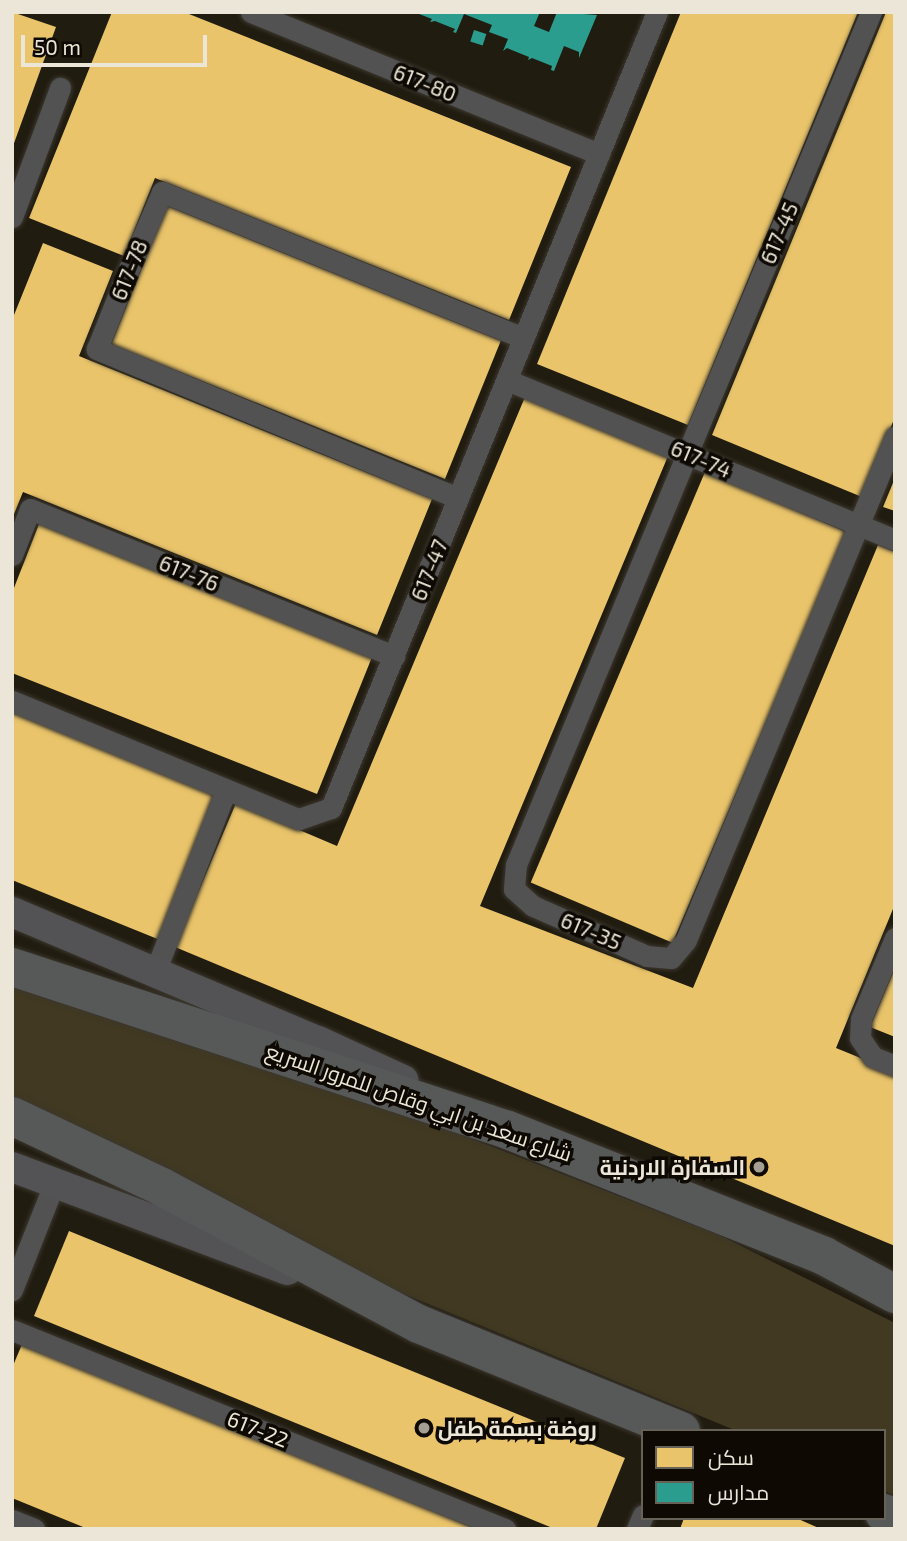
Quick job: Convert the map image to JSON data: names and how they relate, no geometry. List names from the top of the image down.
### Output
{
  "streets": {
    "highway": ["شارع سعد بن ابي وقاص للمرور السريع"],
    "street": [
      "617-80",
      "617-45",
      "617-78",
      "617-74",
      "617-47",
      "617-76",
      "617-35",
      "617-22"
    ]
  },
  "crossings": [
    ["617-80", "617-47"],
    ["617-45", "617-74"],
    ["617-45", "617-35"],
    ["617-78", "617-47"],
    ["617-74", "617-47"],
    ["617-74", "617-35"],
    ["617-47", "617-76"]
  ],
  "places": ["السفارة الاردنية", "روضة بسمة طفل"],
  "legend": ["سكن", "مدارس"],
  "scale_bar": "50 m"
}
